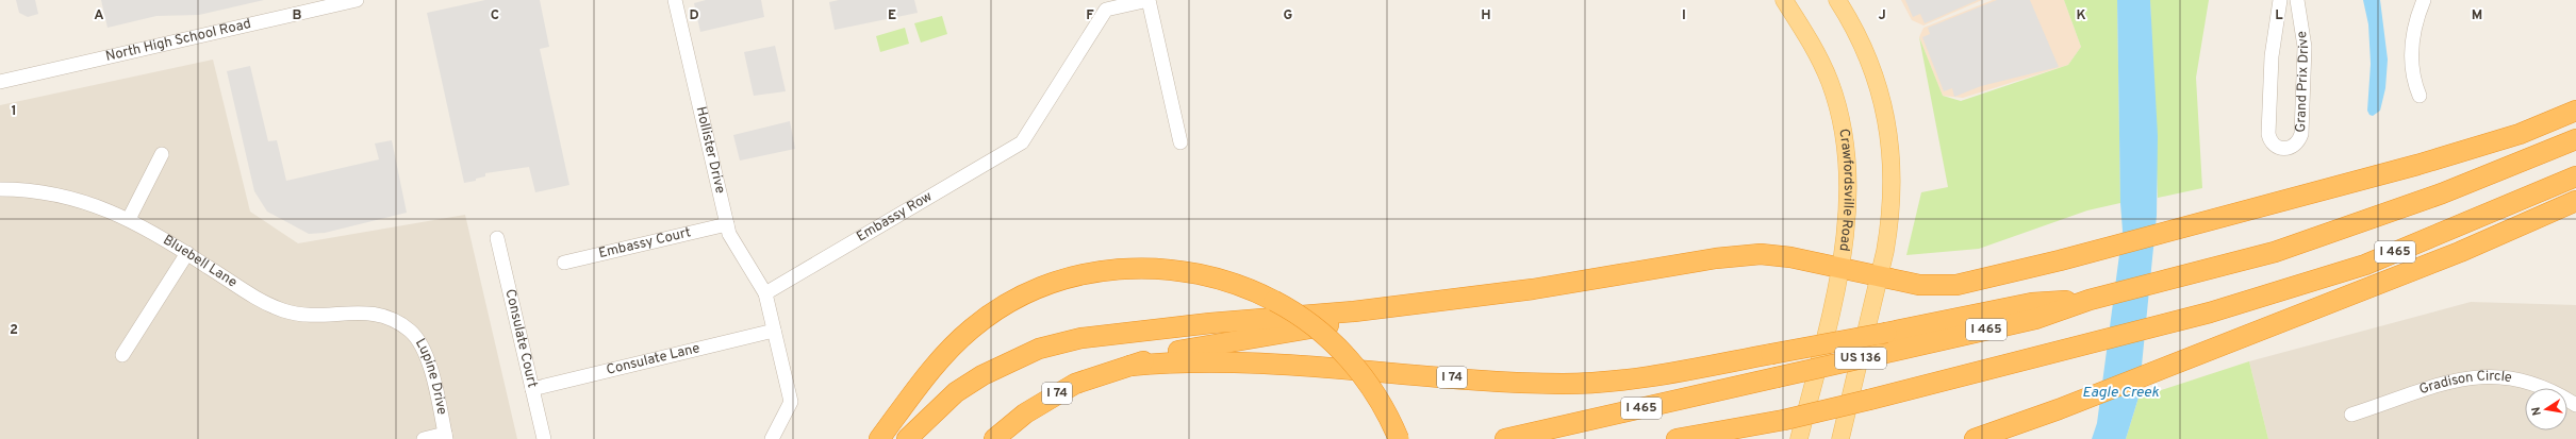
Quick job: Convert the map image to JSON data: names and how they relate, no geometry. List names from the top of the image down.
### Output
{
  "streets": {
    "highway": ["I 465", "I 74"],
    "main road": ["Crawfordsville Road", "US 136"],
    "street": [
      "North High School Road",
      "Grand Prix Drive",
      "Hollister Drive",
      "Embassy Row",
      "Embassy Court",
      "Bluebell Lane",
      "Consulate Court",
      "Consulate Lane",
      "Lupine Drive",
      "Gradison Circle"
    ]
  },
  "crossings": [
    ["Hollister Drive", "Embassy Row"],
    ["Hollister Drive", "Embassy Court"],
    ["I 465", "I 74"],
    ["Bluebell Lane", "Lupine Drive"],
    ["Consulate Court", "Consulate Lane"]
  ],
  "water": ["Eagle Creek"],
  "north": "left",
  "grid": {
    "columns": [
      "A",
      "B",
      "C",
      "D",
      "E",
      "F",
      "G",
      "H",
      "I",
      "J",
      "K",
      "L",
      "M"
    ],
    "rows": ["1", "2"]
  }
}
